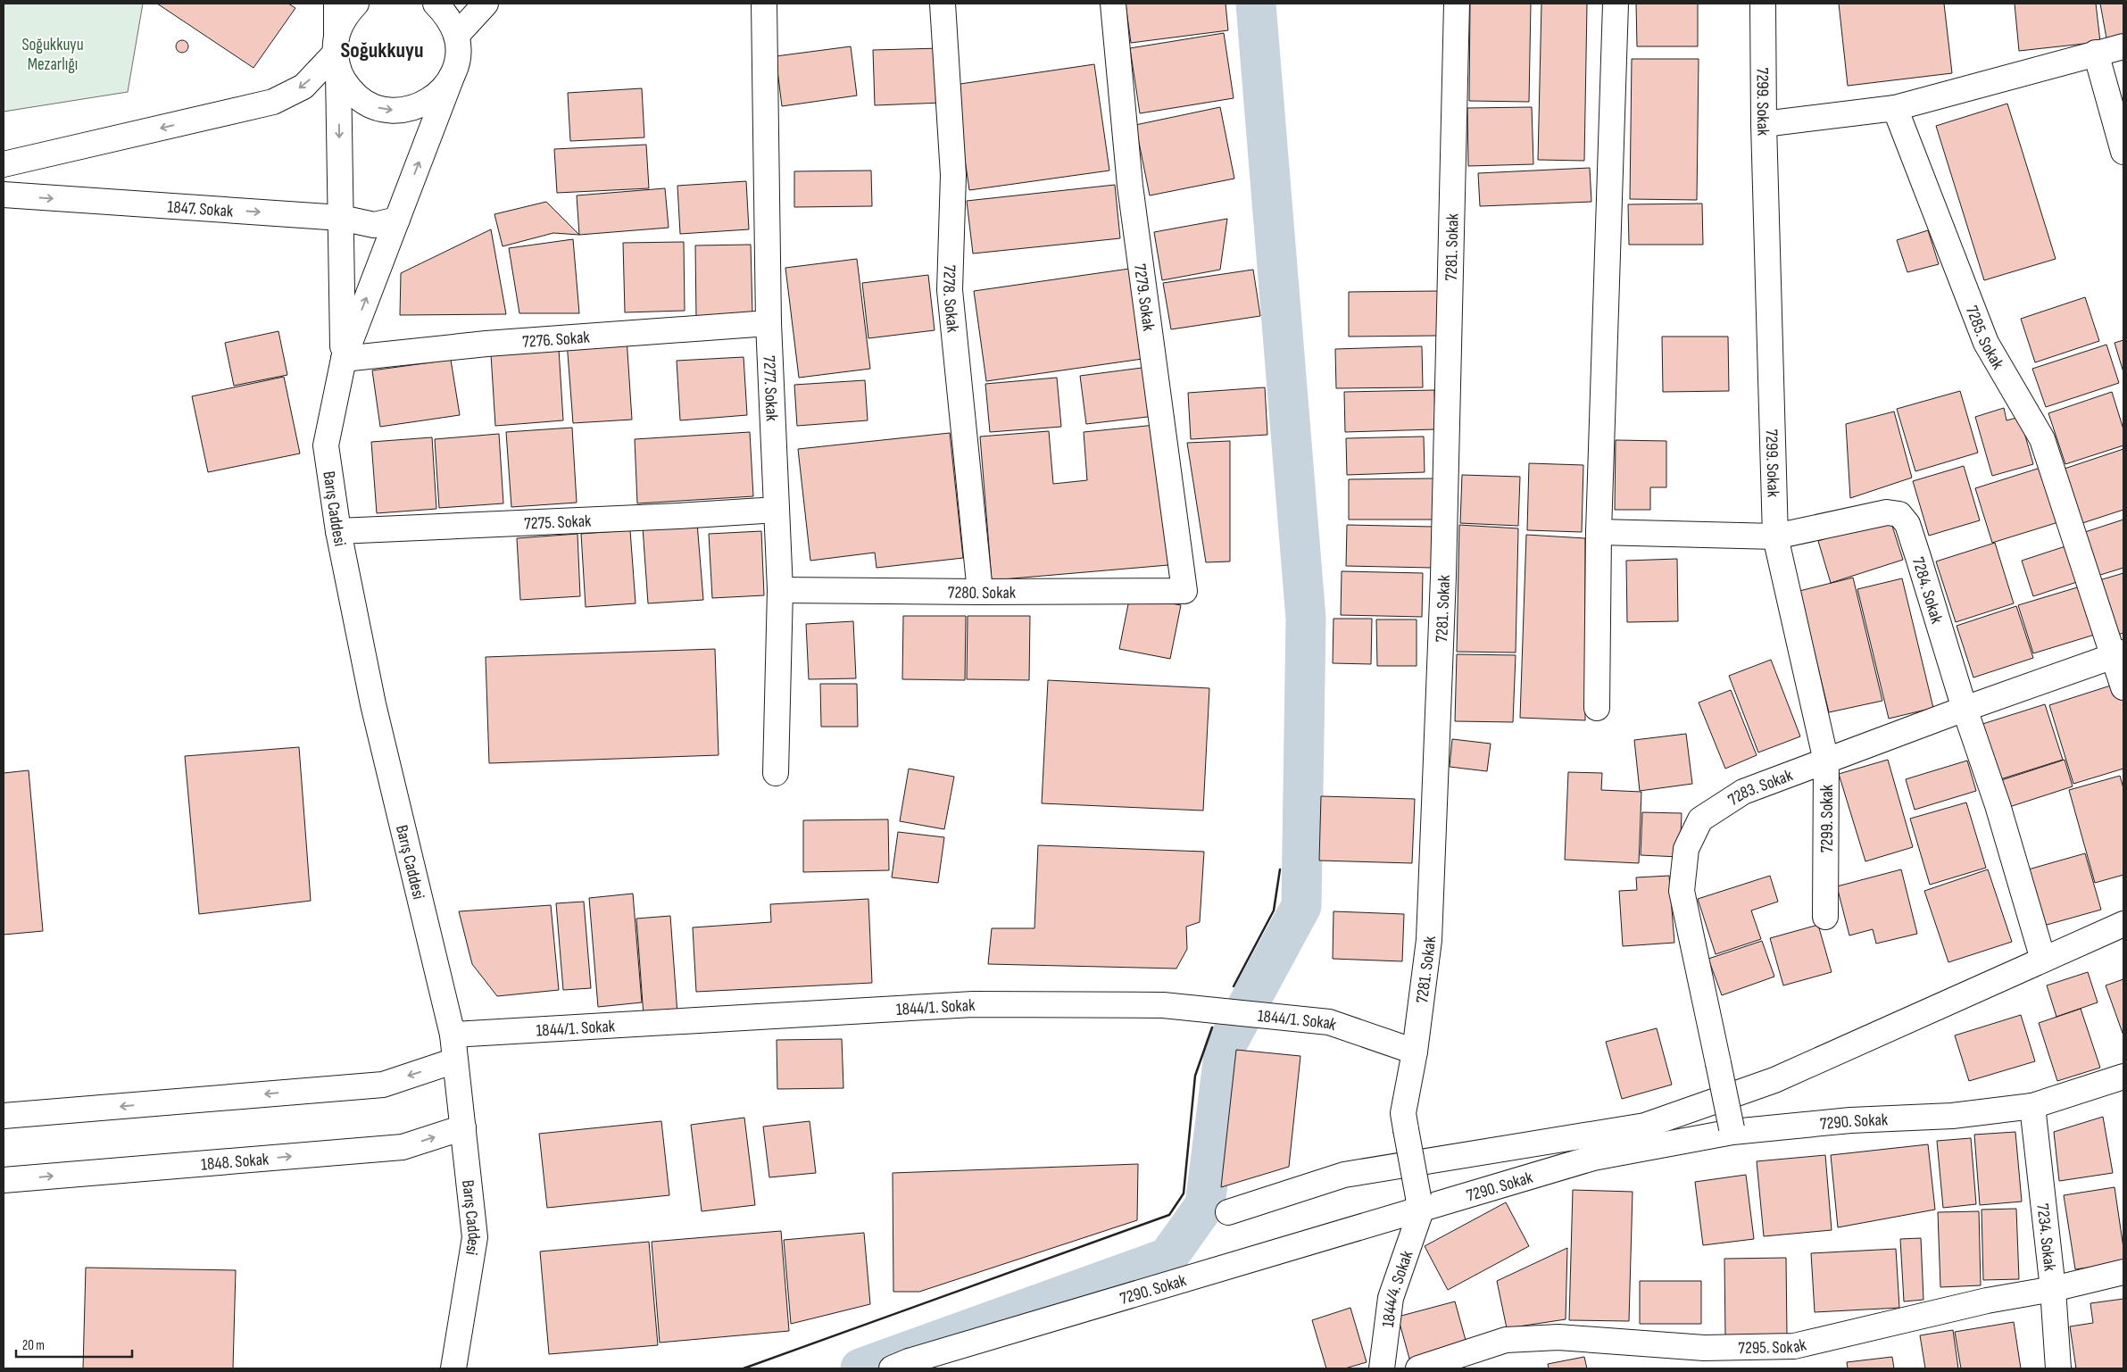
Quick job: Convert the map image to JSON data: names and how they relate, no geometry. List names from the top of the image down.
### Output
{
  "streets": {
    "street": [
      "7299. Sokak",
      "1847. Sokak",
      "7281. Sokak",
      "7279. Sokak",
      "7278. Sokak",
      "7285. Sokak",
      "7276. Sokak",
      "7277. Sokak",
      "Barış Caddesi",
      "7275. Sokak",
      "7284. Sokak",
      "7280. Sokak",
      "7283. Sokak",
      "1844/1. Sokak",
      "7290. Sokak",
      "1848. Sokak",
      "7234. Sokak",
      "1844/4. Sokak",
      "7295. Sokak"
    ]
  },
  "crossings": [
    ["7299. Sokak", "7284. Sokak"],
    ["7299. Sokak", "7283. Sokak"],
    ["7281. Sokak", "1844/1. Sokak"],
    ["7281. Sokak", "7290. Sokak"],
    ["7281. Sokak", "1844/4. Sokak"],
    ["7279. Sokak", "7280. Sokak"],
    ["7278. Sokak", "7280. Sokak"],
    ["7285. Sokak", "7283. Sokak"],
    ["7276. Sokak", "7277. Sokak"],
    ["7276. Sokak", "Barış Caddesi"],
    ["7277. Sokak", "7275. Sokak"],
    ["7277. Sokak", "7280. Sokak"],
    ["Barış Caddesi", "7275. Sokak"],
    ["Barış Caddesi", "1844/1. Sokak"],
    ["Barış Caddesi", "1848. Sokak"],
    ["7284. Sokak", "7283. Sokak"],
    ["7283. Sokak", "7290. Sokak"],
    ["7290. Sokak", "7234. Sokak"],
    ["7290. Sokak", "1844/4. Sokak"],
    ["7234. Sokak", "7295. Sokak"]
  ],
  "districts": ["Soğukkuyu"],
  "parks": ["Soğukkuyu Mezarlığı"],
  "scale_bar": "20 m"
}
